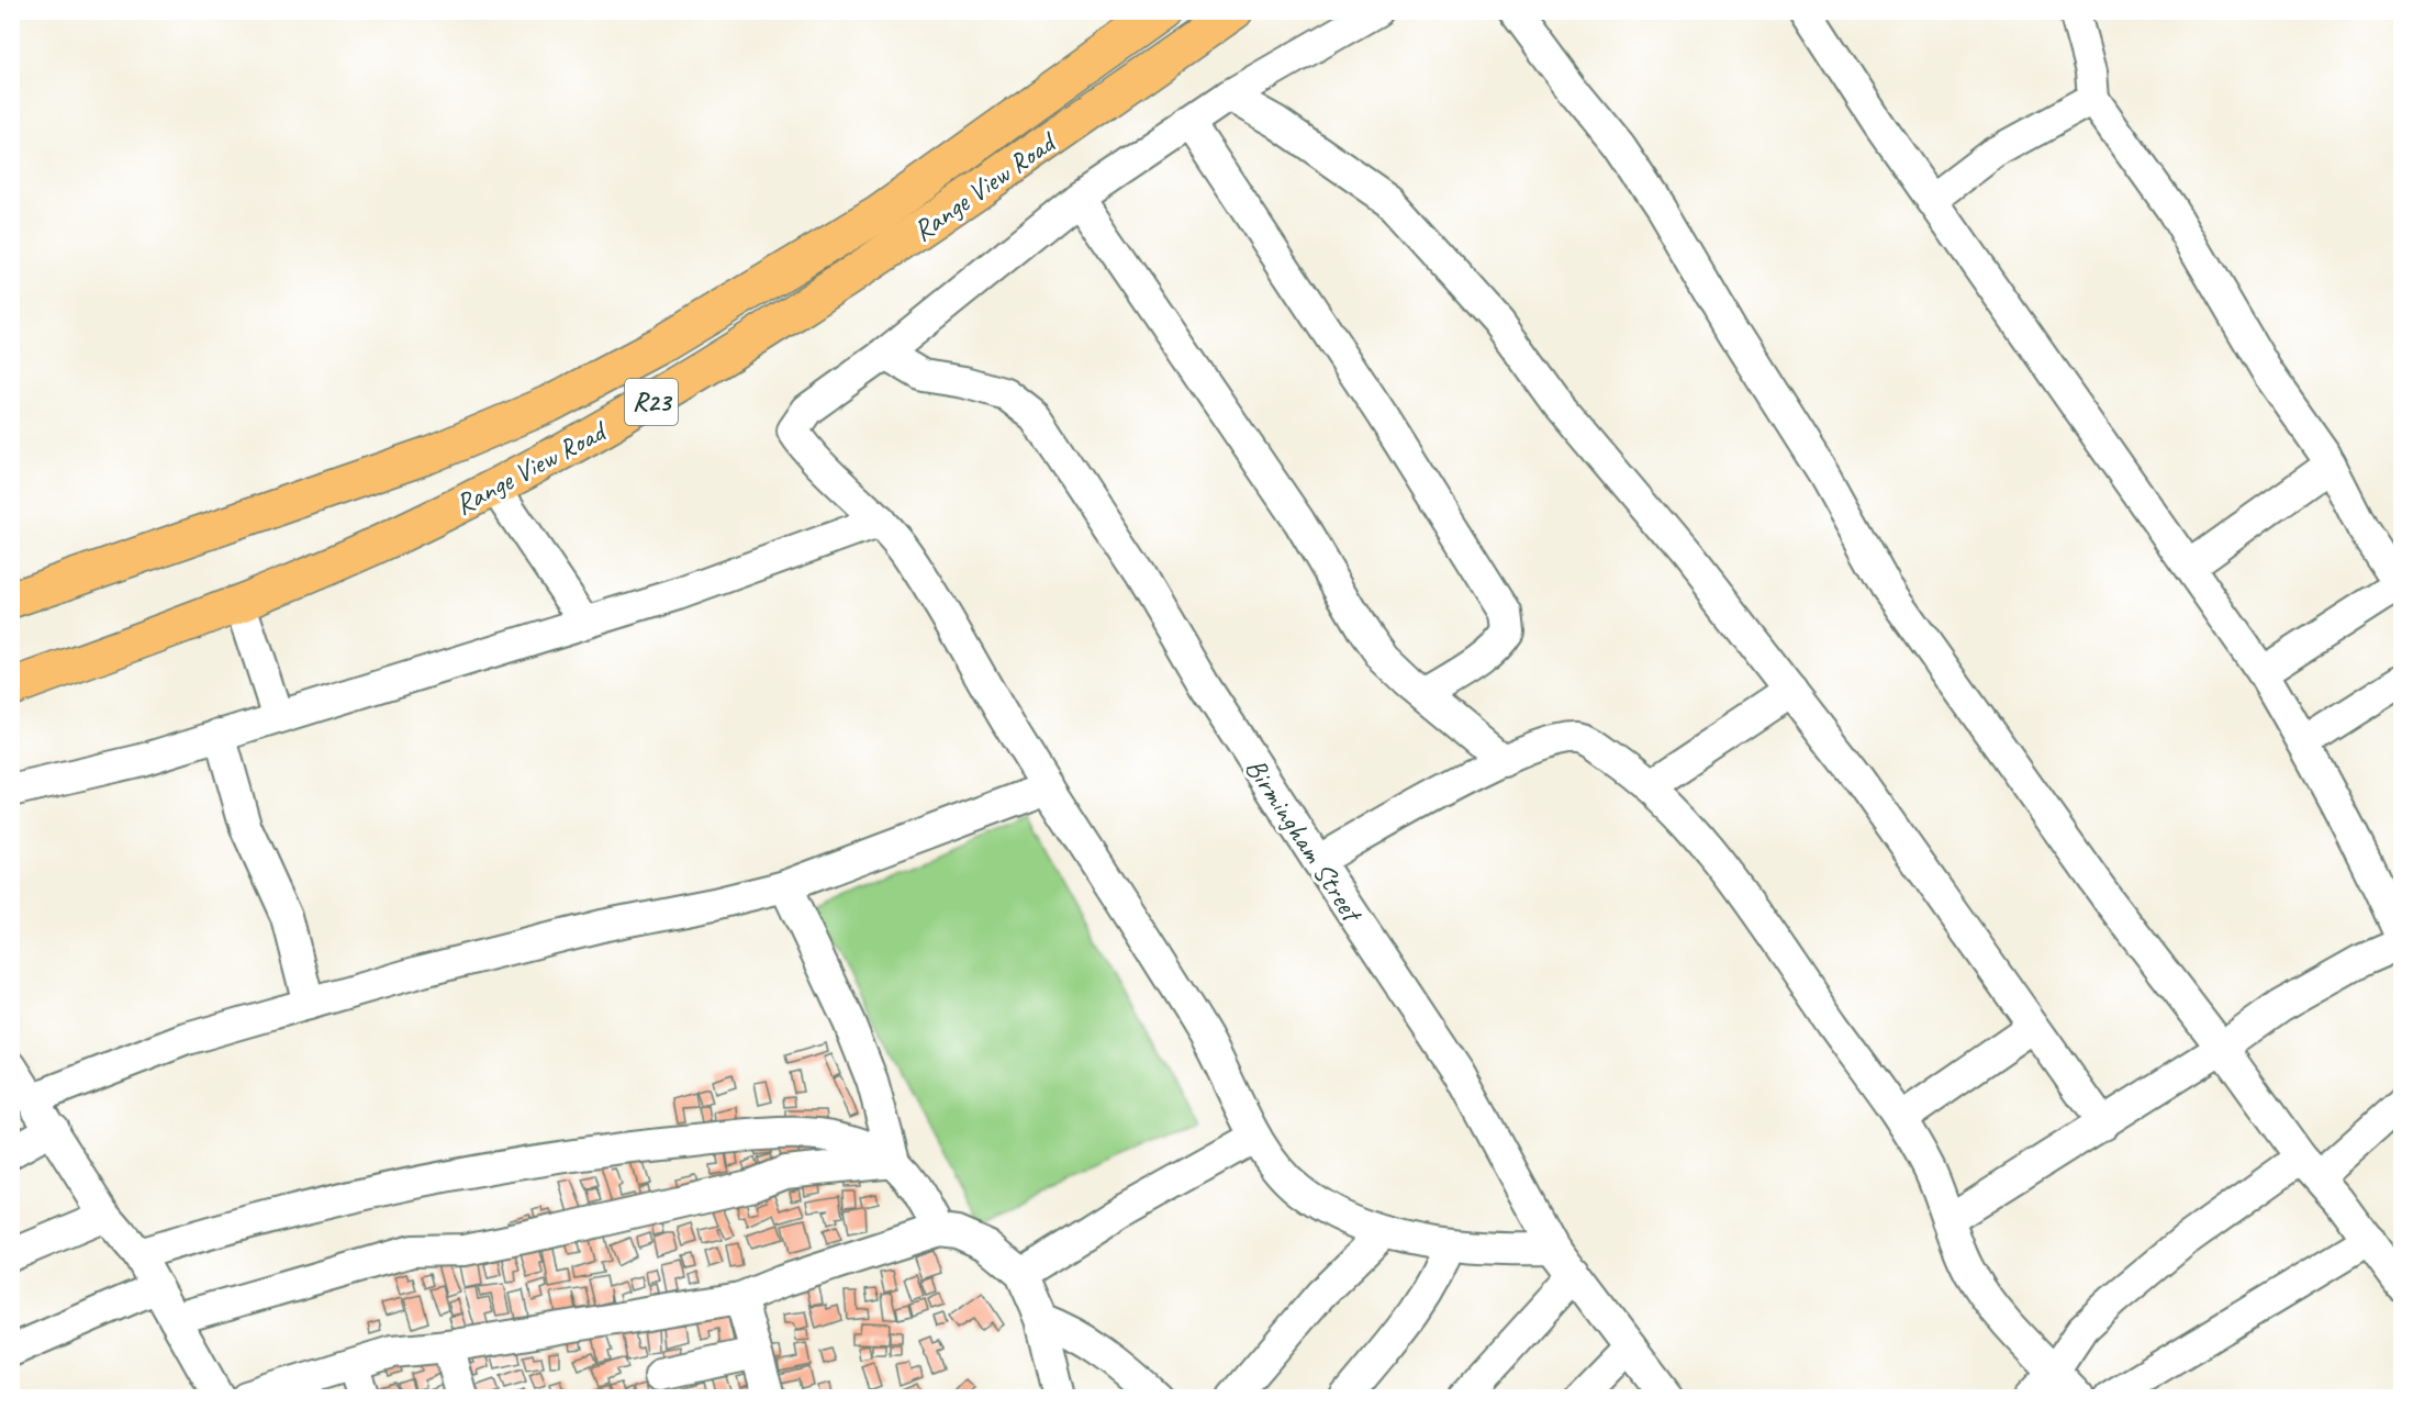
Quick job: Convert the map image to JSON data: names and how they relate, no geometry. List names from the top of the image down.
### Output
{
  "streets": {
    "main road": ["Range View Road", "R23"],
    "street": ["Birmingham Street"]
  }
}
